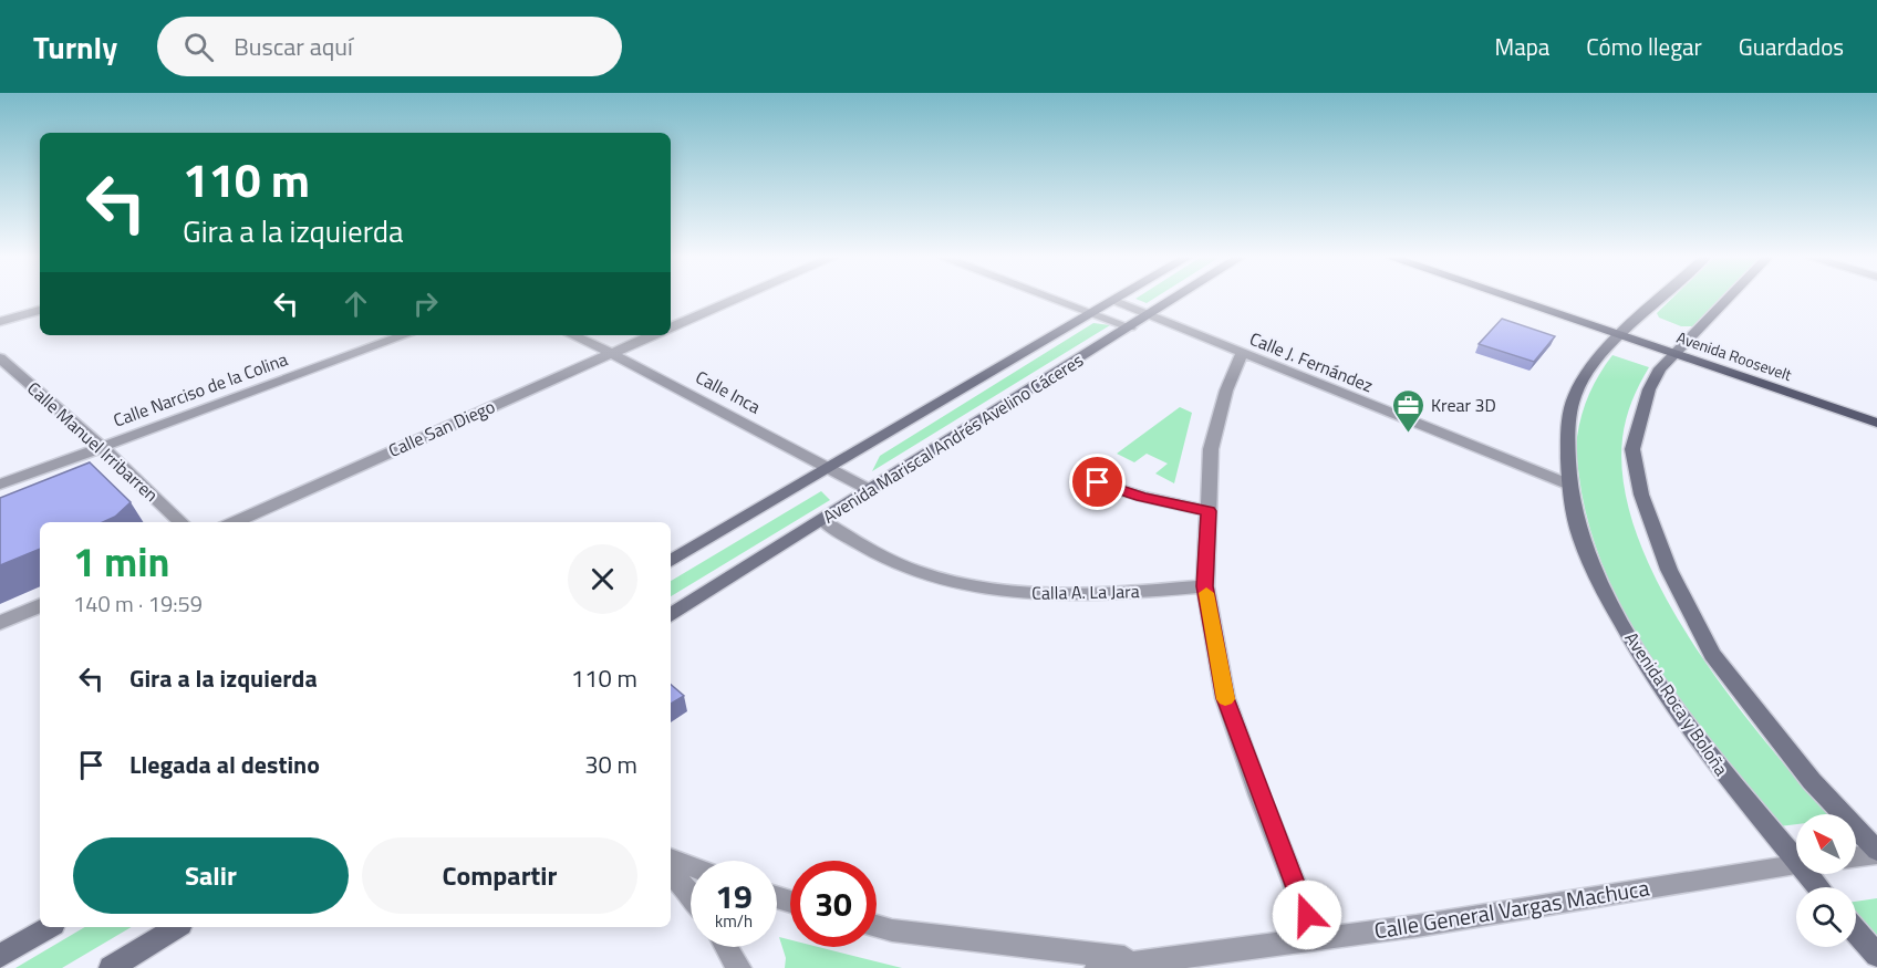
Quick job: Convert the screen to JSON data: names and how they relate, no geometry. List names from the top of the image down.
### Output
{
  "streets": {
    "main road": ["Avenida Roosevelt", "Avenida Mariscal Andrés Avelino Cáceres", "Avenida Roca y Boloña"],
    "street": [
      "Calle J. Fernández",
      "Calle Narciso de la Colina",
      "Calle Inca",
      "Calle San Diego",
      "Calle Manuel Irribarren",
      "Calla A. La Jara",
      "Calle General Vargas Machuca"
    ]
  },
  "crossings": [
    ["Avenida Roosevelt", "Avenida Roca y Boloña"],
    ["Calle J. Fernández", "Avenida Mariscal Andrés Avelino Cáceres"],
    ["Calle J. Fernández", "Avenida Roca y Boloña"],
    ["Calle Narciso de la Colina", "Calle Manuel Irribarren"],
    ["Calle Inca", "Calle San Diego"],
    ["Calle Inca", "Avenida Mariscal Andrés Avelino Cáceres"],
    ["Avenida Mariscal Andrés Avelino Cáceres", "Calla A. La Jara"]
  ],
  "places": {
    "office": ["Krear 3D"]
  },
  "north": "top left",
  "page": {
    "header": "Turnly",
    "search": "Buscar aquí",
    "nav": ["Mapa", "Cómo llegar", "Guardados"],
    "turn": ["110 m", "Gira a la izquierda"],
    "heading": ["1 min", "140 m · 19:59"],
    "list": [
      {
        "name": "Gira a la izquierda",
        "value": "110 m"
      },
      {
        "name": "Llegada al destino",
        "value": "30 m"
      }
    ],
    "buttons": ["Salir", "Compartir"],
    "speed": "19 km/h",
    "limit": "30"
  }
}
